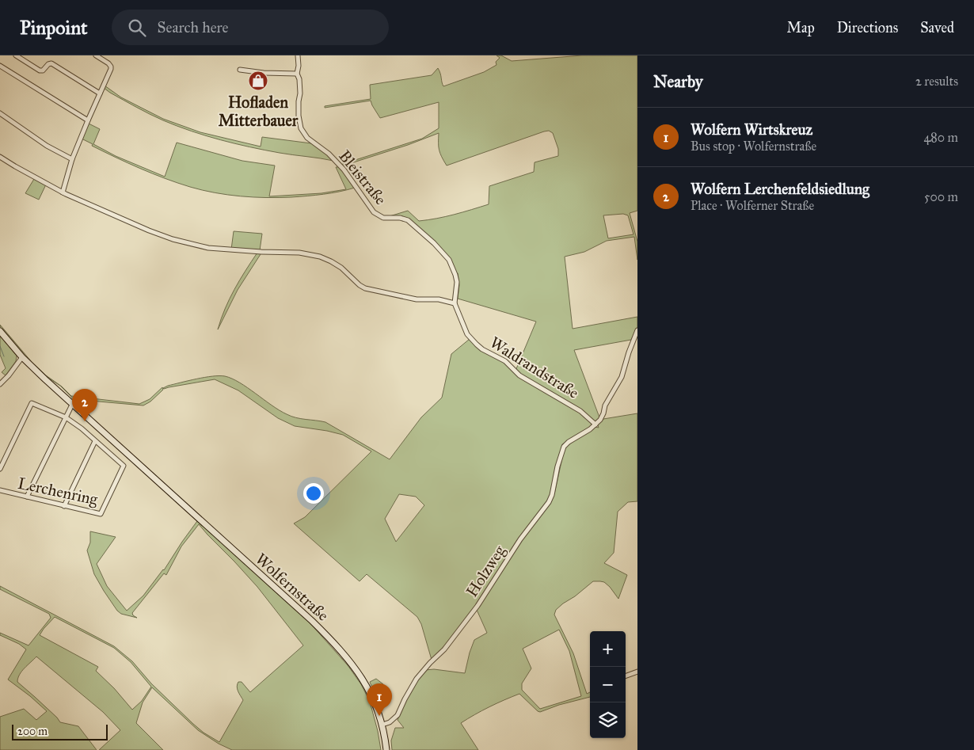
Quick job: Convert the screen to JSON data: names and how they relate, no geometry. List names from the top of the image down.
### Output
{
  "streets": {
    "main road": ["Wolfernstraße"],
    "street": [
      "Bleistraße",
      "Waldrandstraße",
      "Lerchenring",
      "Holzweg"
    ]
  },
  "crossings": [
    ["Bleistraße", "Waldrandstraße"],
    ["Waldrandstraße", "Holzweg"],
    ["Holzweg", "Wolfernstraße"]
  ],
  "places": {
    "shop": ["Hofladen Mitterbauer"]
  },
  "scale_bar": "200 m",
  "page": {
    "header": "Pinpoint",
    "search": "Search here",
    "nav": ["Map", "Directions", "Saved"],
    "heading": ["Nearby", "2 results"],
    "list": [
      {
        "mark": "1",
        "name": "Wolfern Wirtskreuz",
        "note": "Bus stop · Wolfernstraße",
        "value": "480 m"
      },
      {
        "mark": "2",
        "name": "Wolfern Lerchenfeldsiedlung",
        "note": "Place · Wolferner Straße",
        "value": "500 m"
      }
    ],
    "pins": ["2", "1"],
    "map_buttons": ["+", "−"],
    "scale": "200 m"
  }
}
